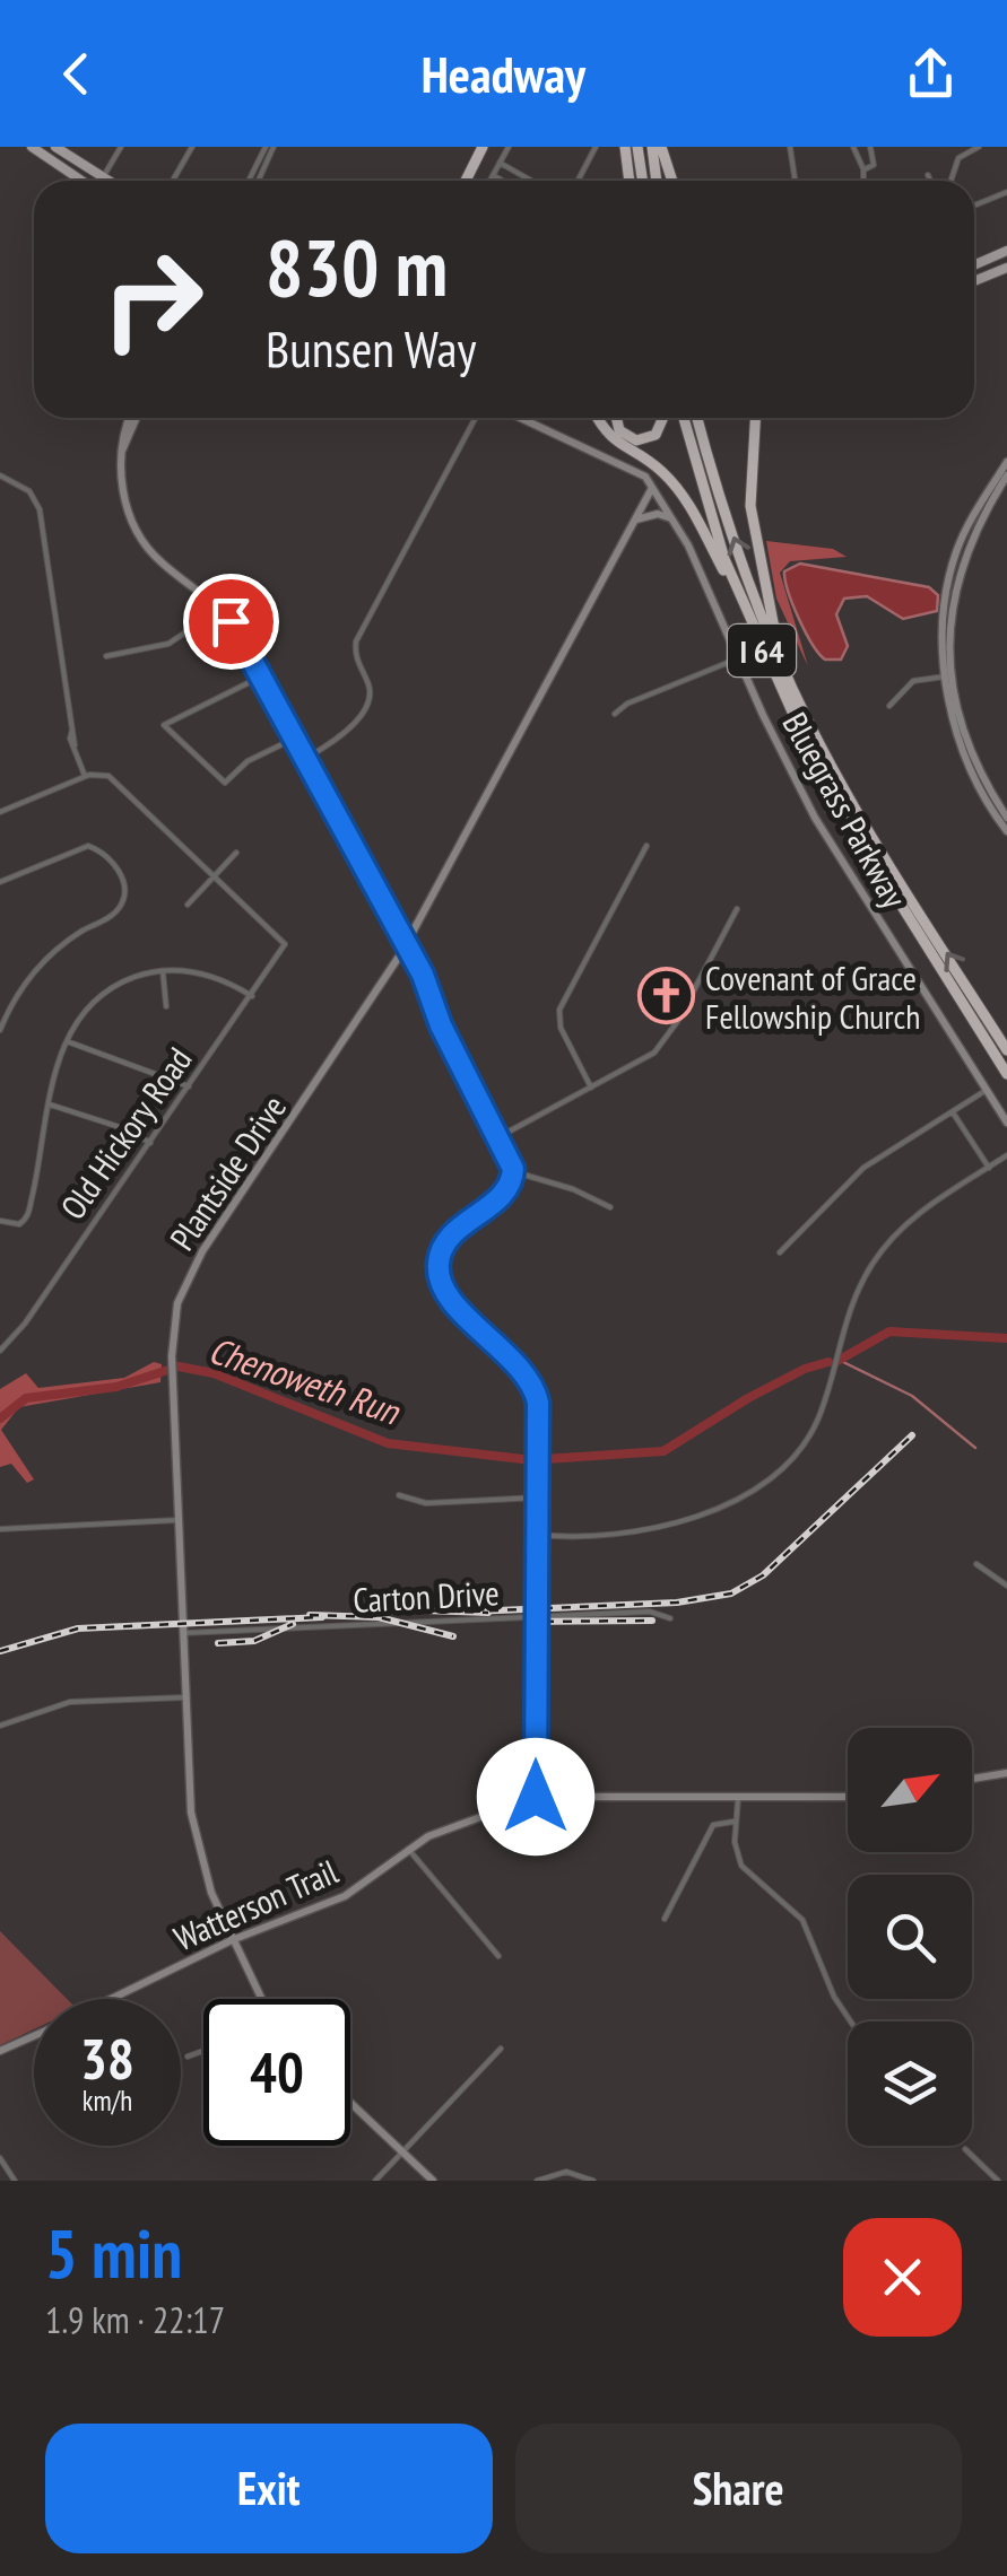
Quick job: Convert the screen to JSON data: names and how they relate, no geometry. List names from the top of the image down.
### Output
{
  "streets": {
    "highway": ["I 64"],
    "street": [
      "Bluegrass Parkway",
      "Old Hickory Road",
      "Plantside Drive",
      "Carton Drive",
      "Watterson Trail"
    ]
  },
  "crossings": [
    ["Bluegrass Parkway", "Plantside Drive"],
    ["Plantside Drive", "Carton Drive"],
    ["Plantside Drive", "Watterson Trail"]
  ],
  "water": ["Chenoweth Run"],
  "places": {
    "church": ["Covenant of Grace Fellowship Church"]
  },
  "north": "top right",
  "page": {
    "header": "Headway",
    "turn": ["830 m", "Bunsen Way"],
    "speed": "38 km/h",
    "limit": "40",
    "heading": ["5 min", "1.9 km · 22:17"],
    "buttons": ["Exit", "Share"]
  }
}
